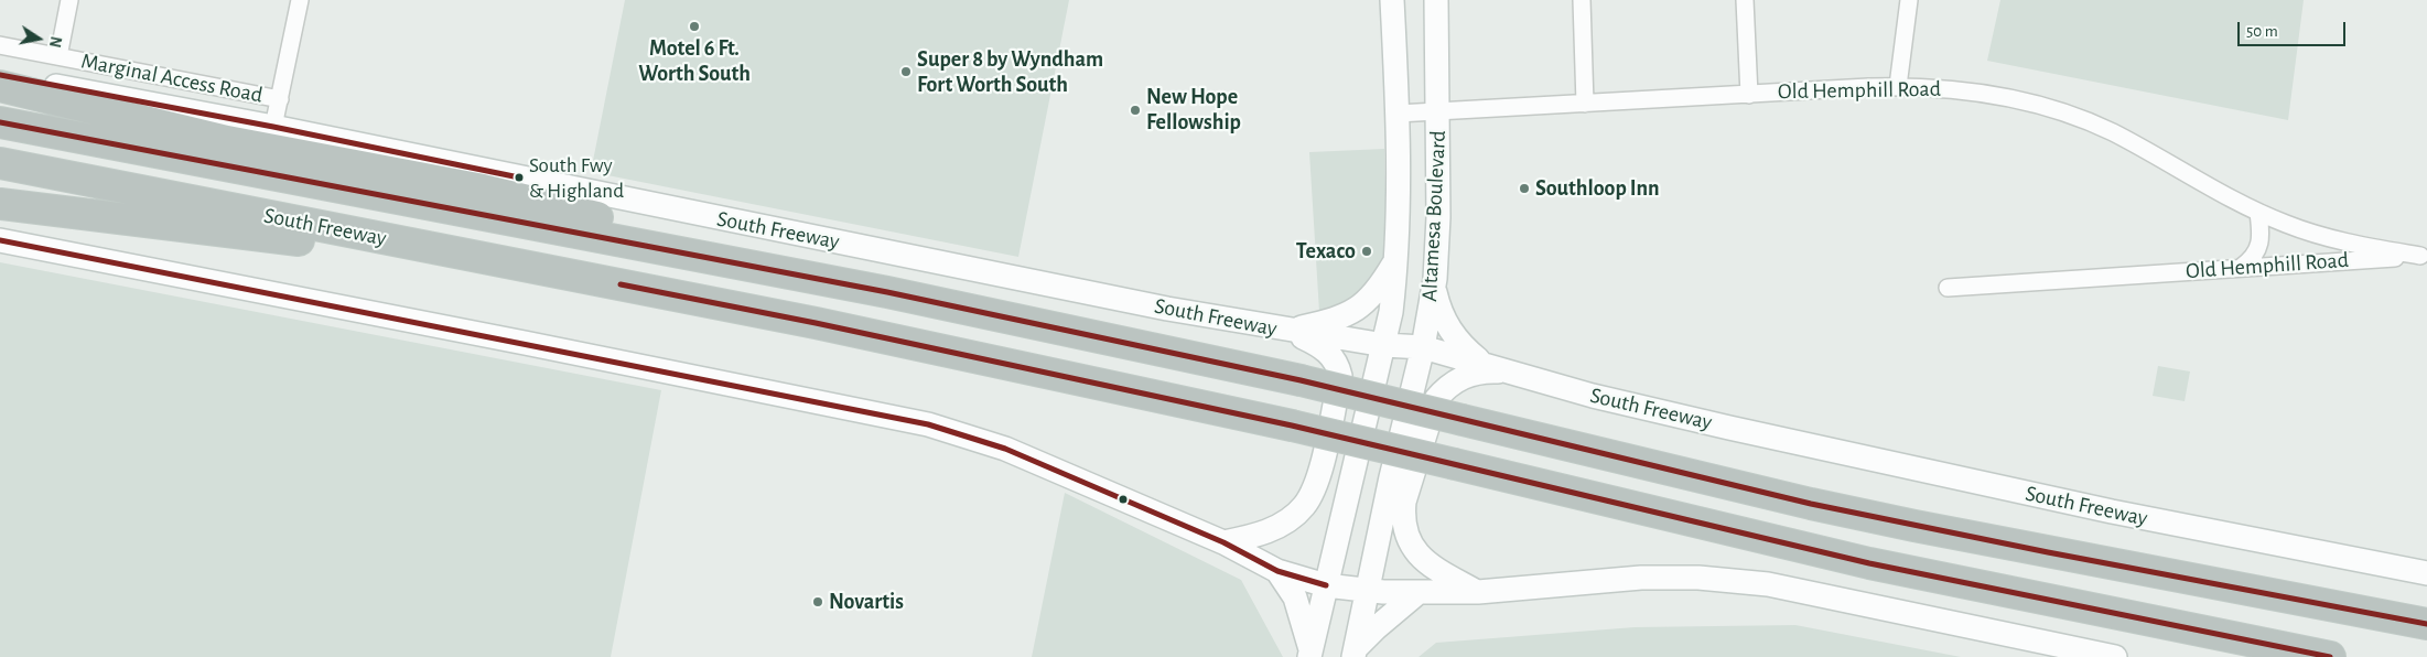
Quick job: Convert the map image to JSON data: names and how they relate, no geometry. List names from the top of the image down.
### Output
{
  "streets": {
    "highway": ["South Freeway"],
    "main road": ["Altamesa Boulevard"],
    "street": ["Marginal Access Road", "Old Hemphill Road"]
  },
  "crossings": [
    ["Old Hemphill Road", "Altamesa Boulevard"],
    ["Altamesa Boulevard", "South Freeway"]
  ],
  "places": [
    "Motel 6 Ft. Worth South",
    "Super 8 by Wyndham Fort Worth South",
    "New Hope Fellowship",
    "South Fwy & Highland",
    "Southloop Inn",
    "Texaco",
    "Novartis"
  ],
  "scale_bar": "50 m",
  "north": "right"
}
